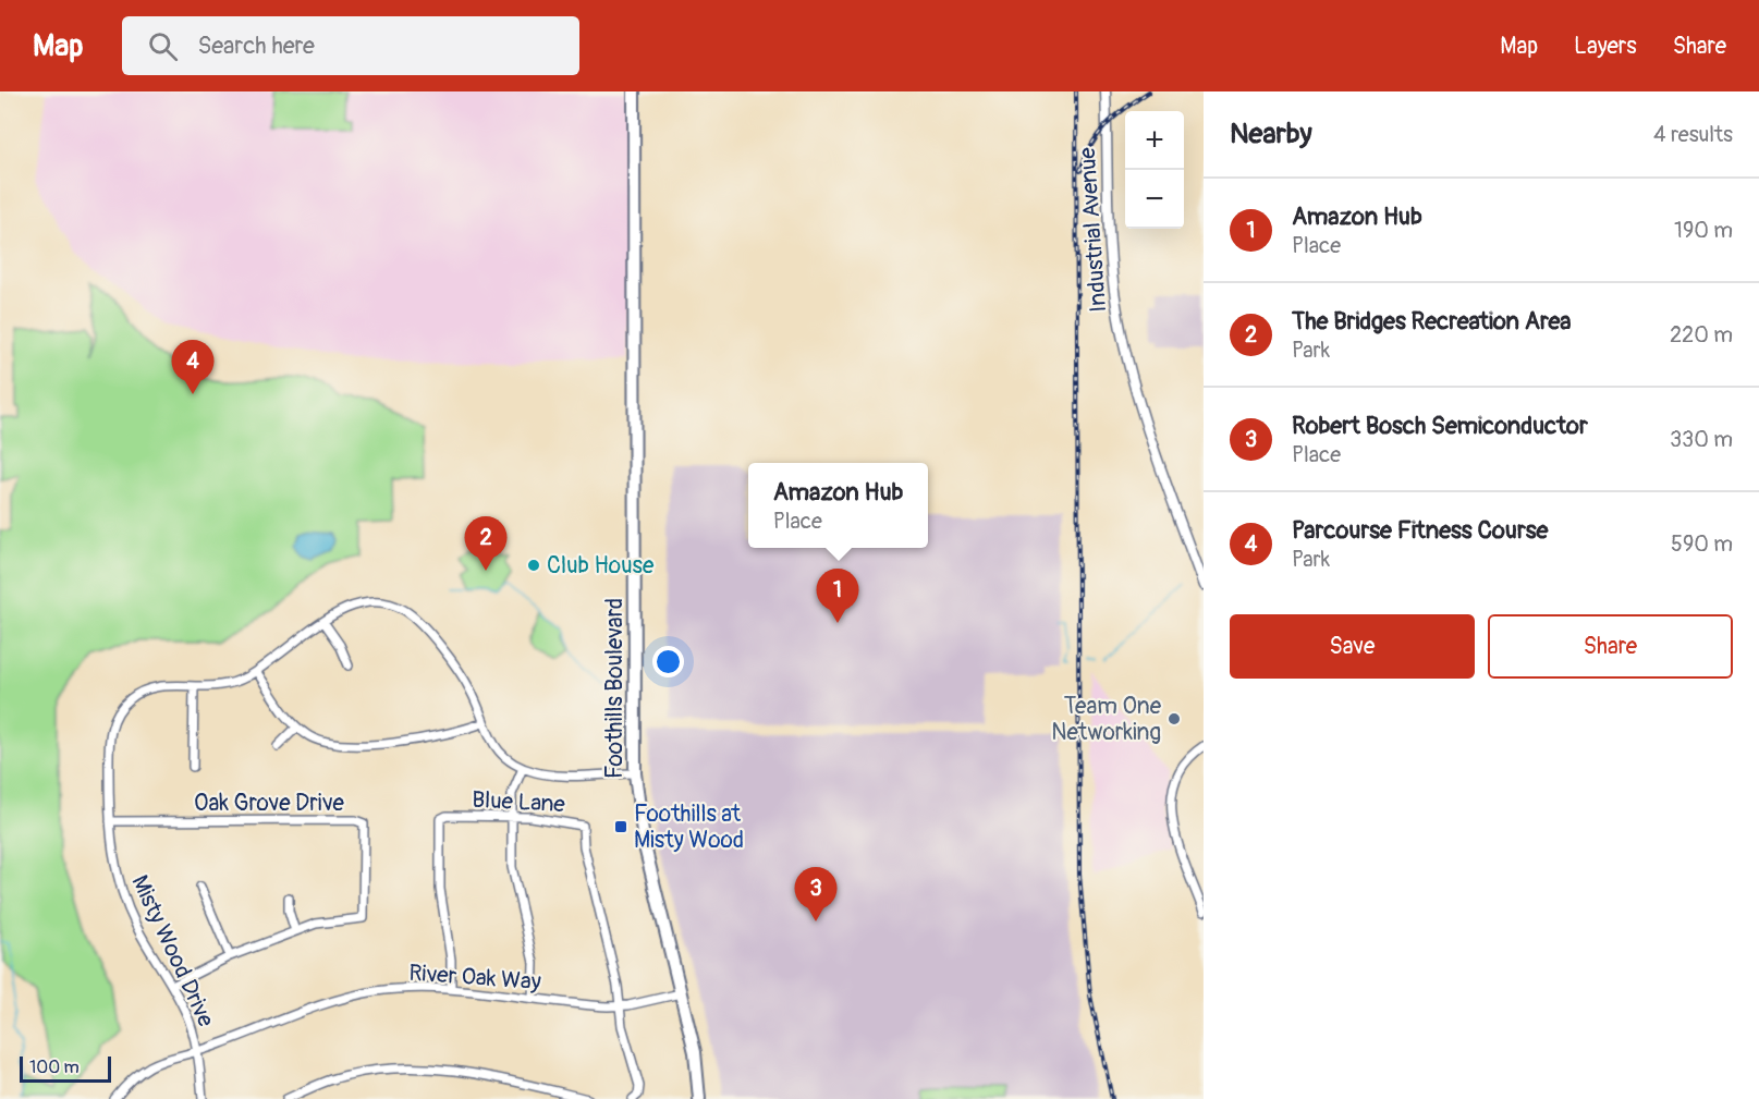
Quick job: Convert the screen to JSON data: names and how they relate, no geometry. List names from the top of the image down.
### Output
{
  "streets": {
    "main road": ["Foothills Boulevard"],
    "street": [
      "Industrial Avenue",
      "Blue Lane",
      "Oak Grove Drive",
      "Misty Wood Drive",
      "River Oak Way"
    ]
  },
  "crossings": [
    ["Foothills Boulevard", "Misty Wood Drive"],
    ["Foothills Boulevard", "River Oak Way"],
    ["Blue Lane", "River Oak Way"],
    ["Oak Grove Drive", "Misty Wood Drive"],
    ["Misty Wood Drive", "River Oak Way"]
  ],
  "places": {
    "other": ["Club House", "Team One Networking"],
    "transit": ["Foothills at Misty Wood"]
  },
  "scale_bar": "100 m",
  "page": {
    "header": "Map",
    "search": "Search here",
    "nav": ["Map", "Layers", "Share"],
    "heading": ["Nearby", "4 results"],
    "map_buttons": ["+", "−"],
    "list": [
      {
        "mark": "1",
        "name": "Amazon Hub",
        "note": "Place",
        "value": "190 m"
      },
      {
        "mark": "2",
        "name": "The Bridges Recreation Area",
        "note": "Park",
        "value": "220 m"
      },
      {
        "mark": "3",
        "name": "Robert Bosch Semiconductor",
        "note": "Place",
        "value": "330 m"
      },
      {
        "mark": "4",
        "name": "Parcourse Fitness Course",
        "note": "Park",
        "value": "590 m"
      }
    ],
    "pins": [
      "4",
      "2",
      "1",
      "3"
    ],
    "popup": ["Amazon Hub", "Place"],
    "buttons": ["Save", "Share"],
    "scale": "100 m"
  }
}
